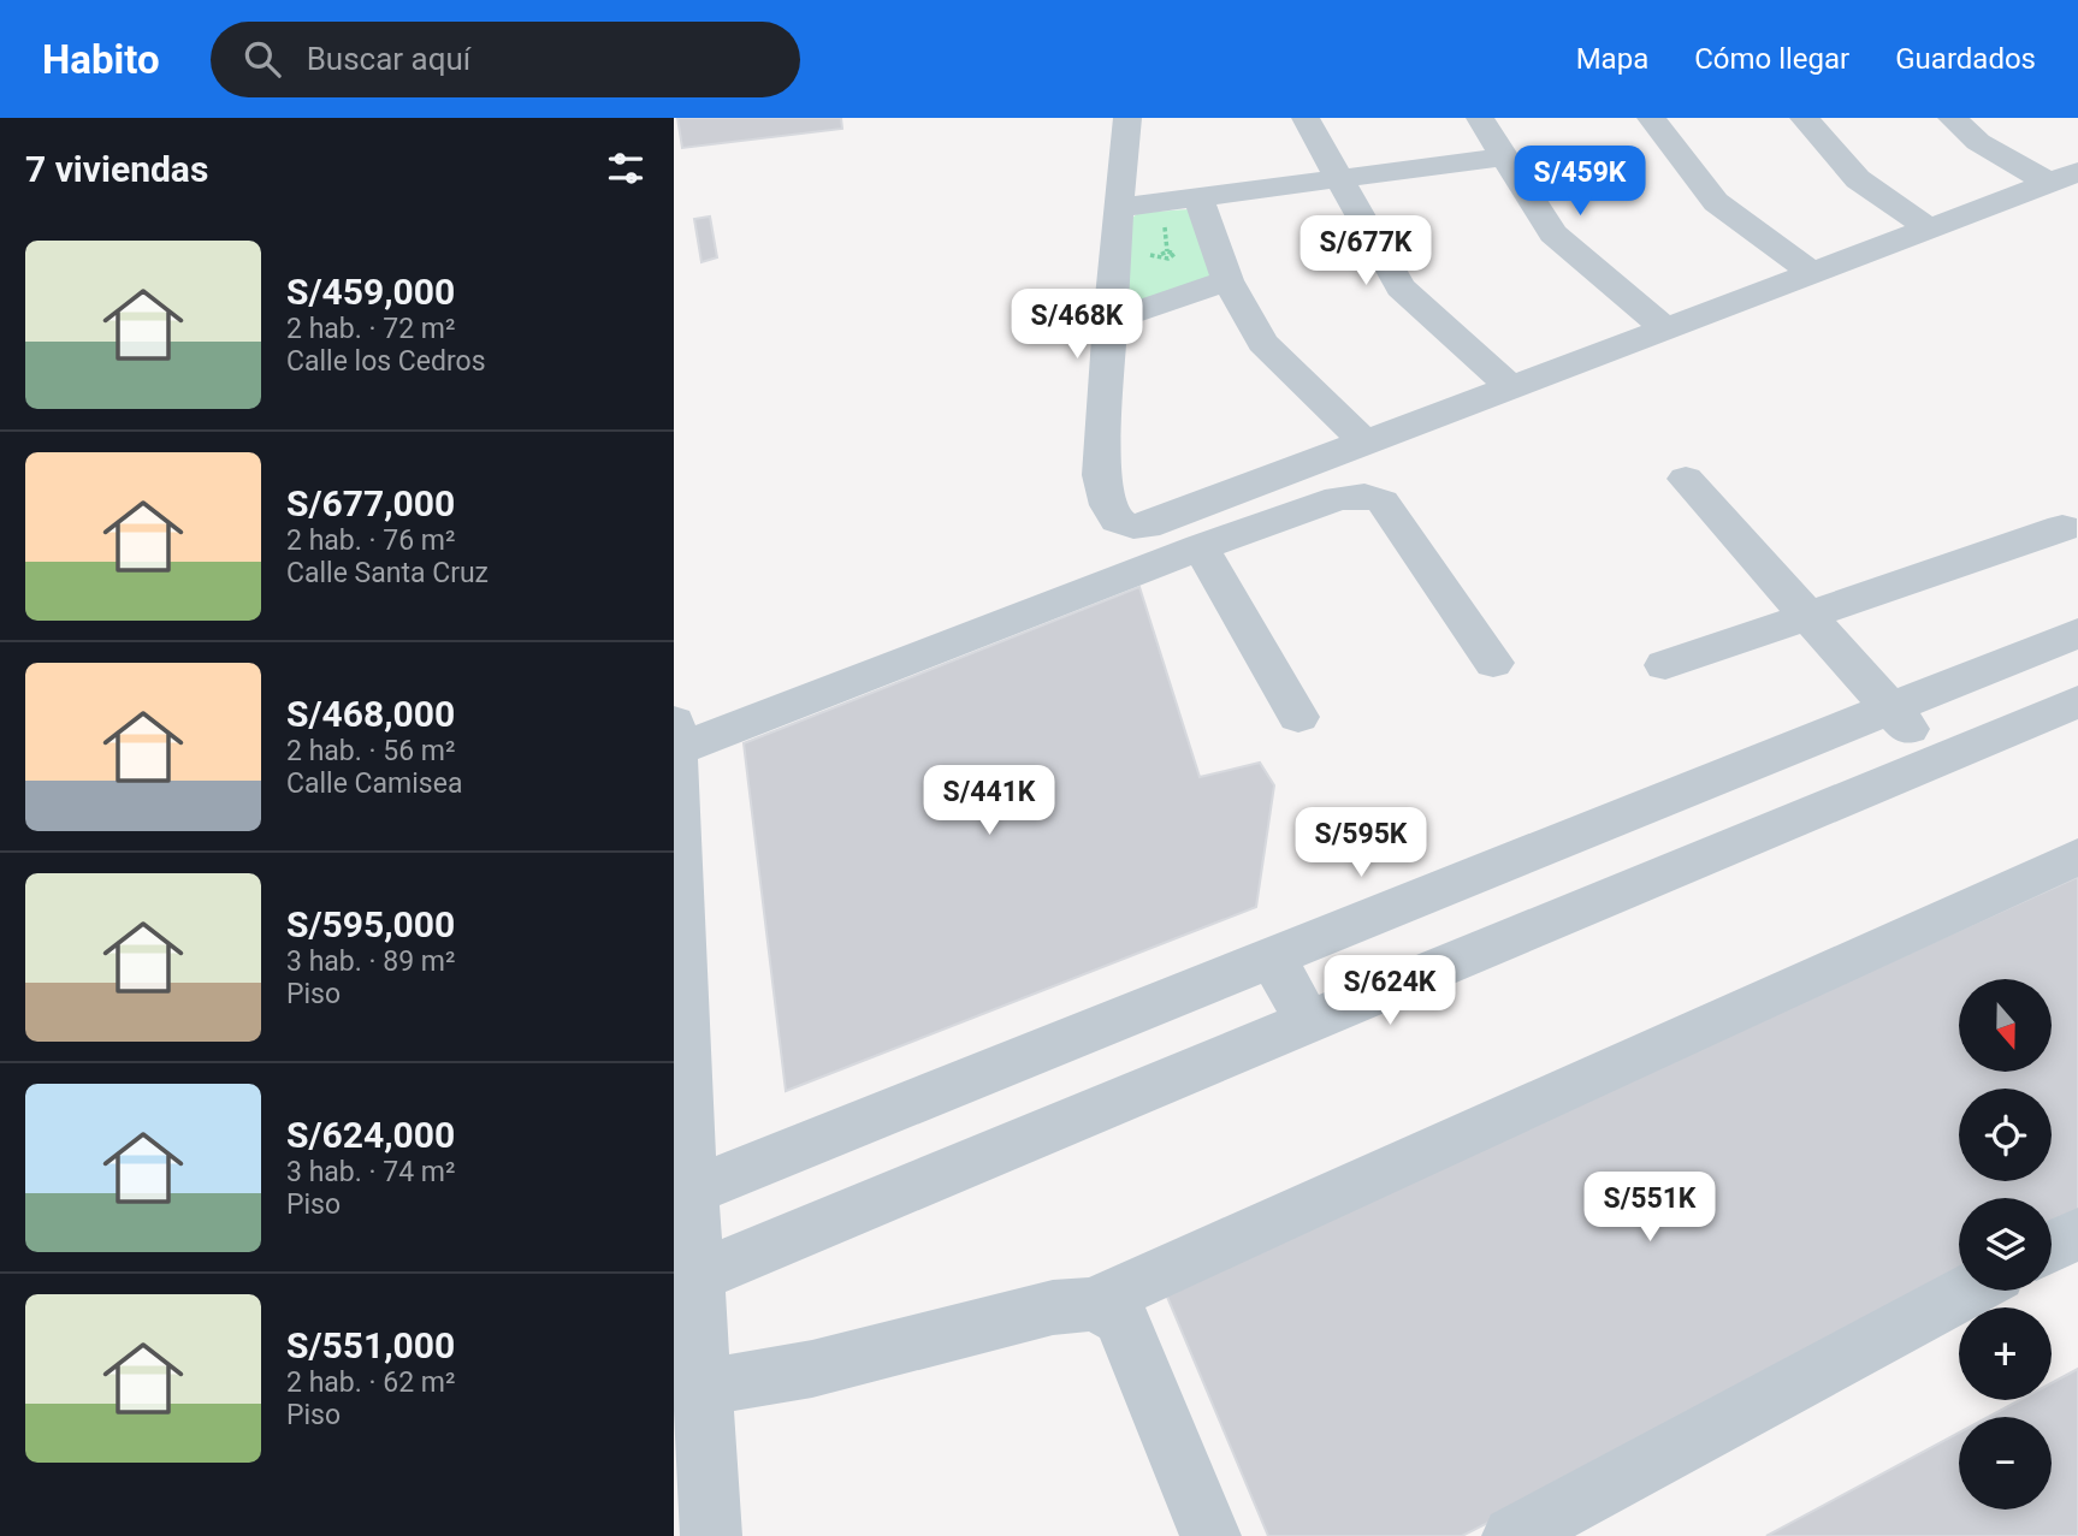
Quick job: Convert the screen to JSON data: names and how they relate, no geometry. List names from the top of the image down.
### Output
{
  "north": "bottom",
  "page": {
    "header": "Habito",
    "search": "Buscar aquí",
    "nav": ["Mapa", "Cómo llegar", "Guardados"],
    "heading": "7 viviendas",
    "price": [
      "S/459K",
      "S/677K",
      "S/468K",
      "S/441K",
      "S/595K",
      "S/624K",
      "S/551K"
    ],
    "list": [
      {
        "name": "S/459,000",
        "note": "2 hab. · 72 m² · Calle los Cedros"
      },
      {
        "name": "S/677,000",
        "note": "2 hab. · 76 m² · Calle Santa Cruz"
      },
      {
        "name": "S/468,000",
        "note": "2 hab. · 56 m² · Calle Camisea"
      },
      {
        "name": "S/595,000",
        "note": "3 hab. · 89 m² · Piso"
      },
      {
        "name": "S/624,000",
        "note": "3 hab. · 74 m² · Piso"
      },
      {
        "name": "S/551,000",
        "note": "2 hab. · 62 m² · Piso"
      }
    ],
    "map_buttons": ["+", "−"]
  }
}
